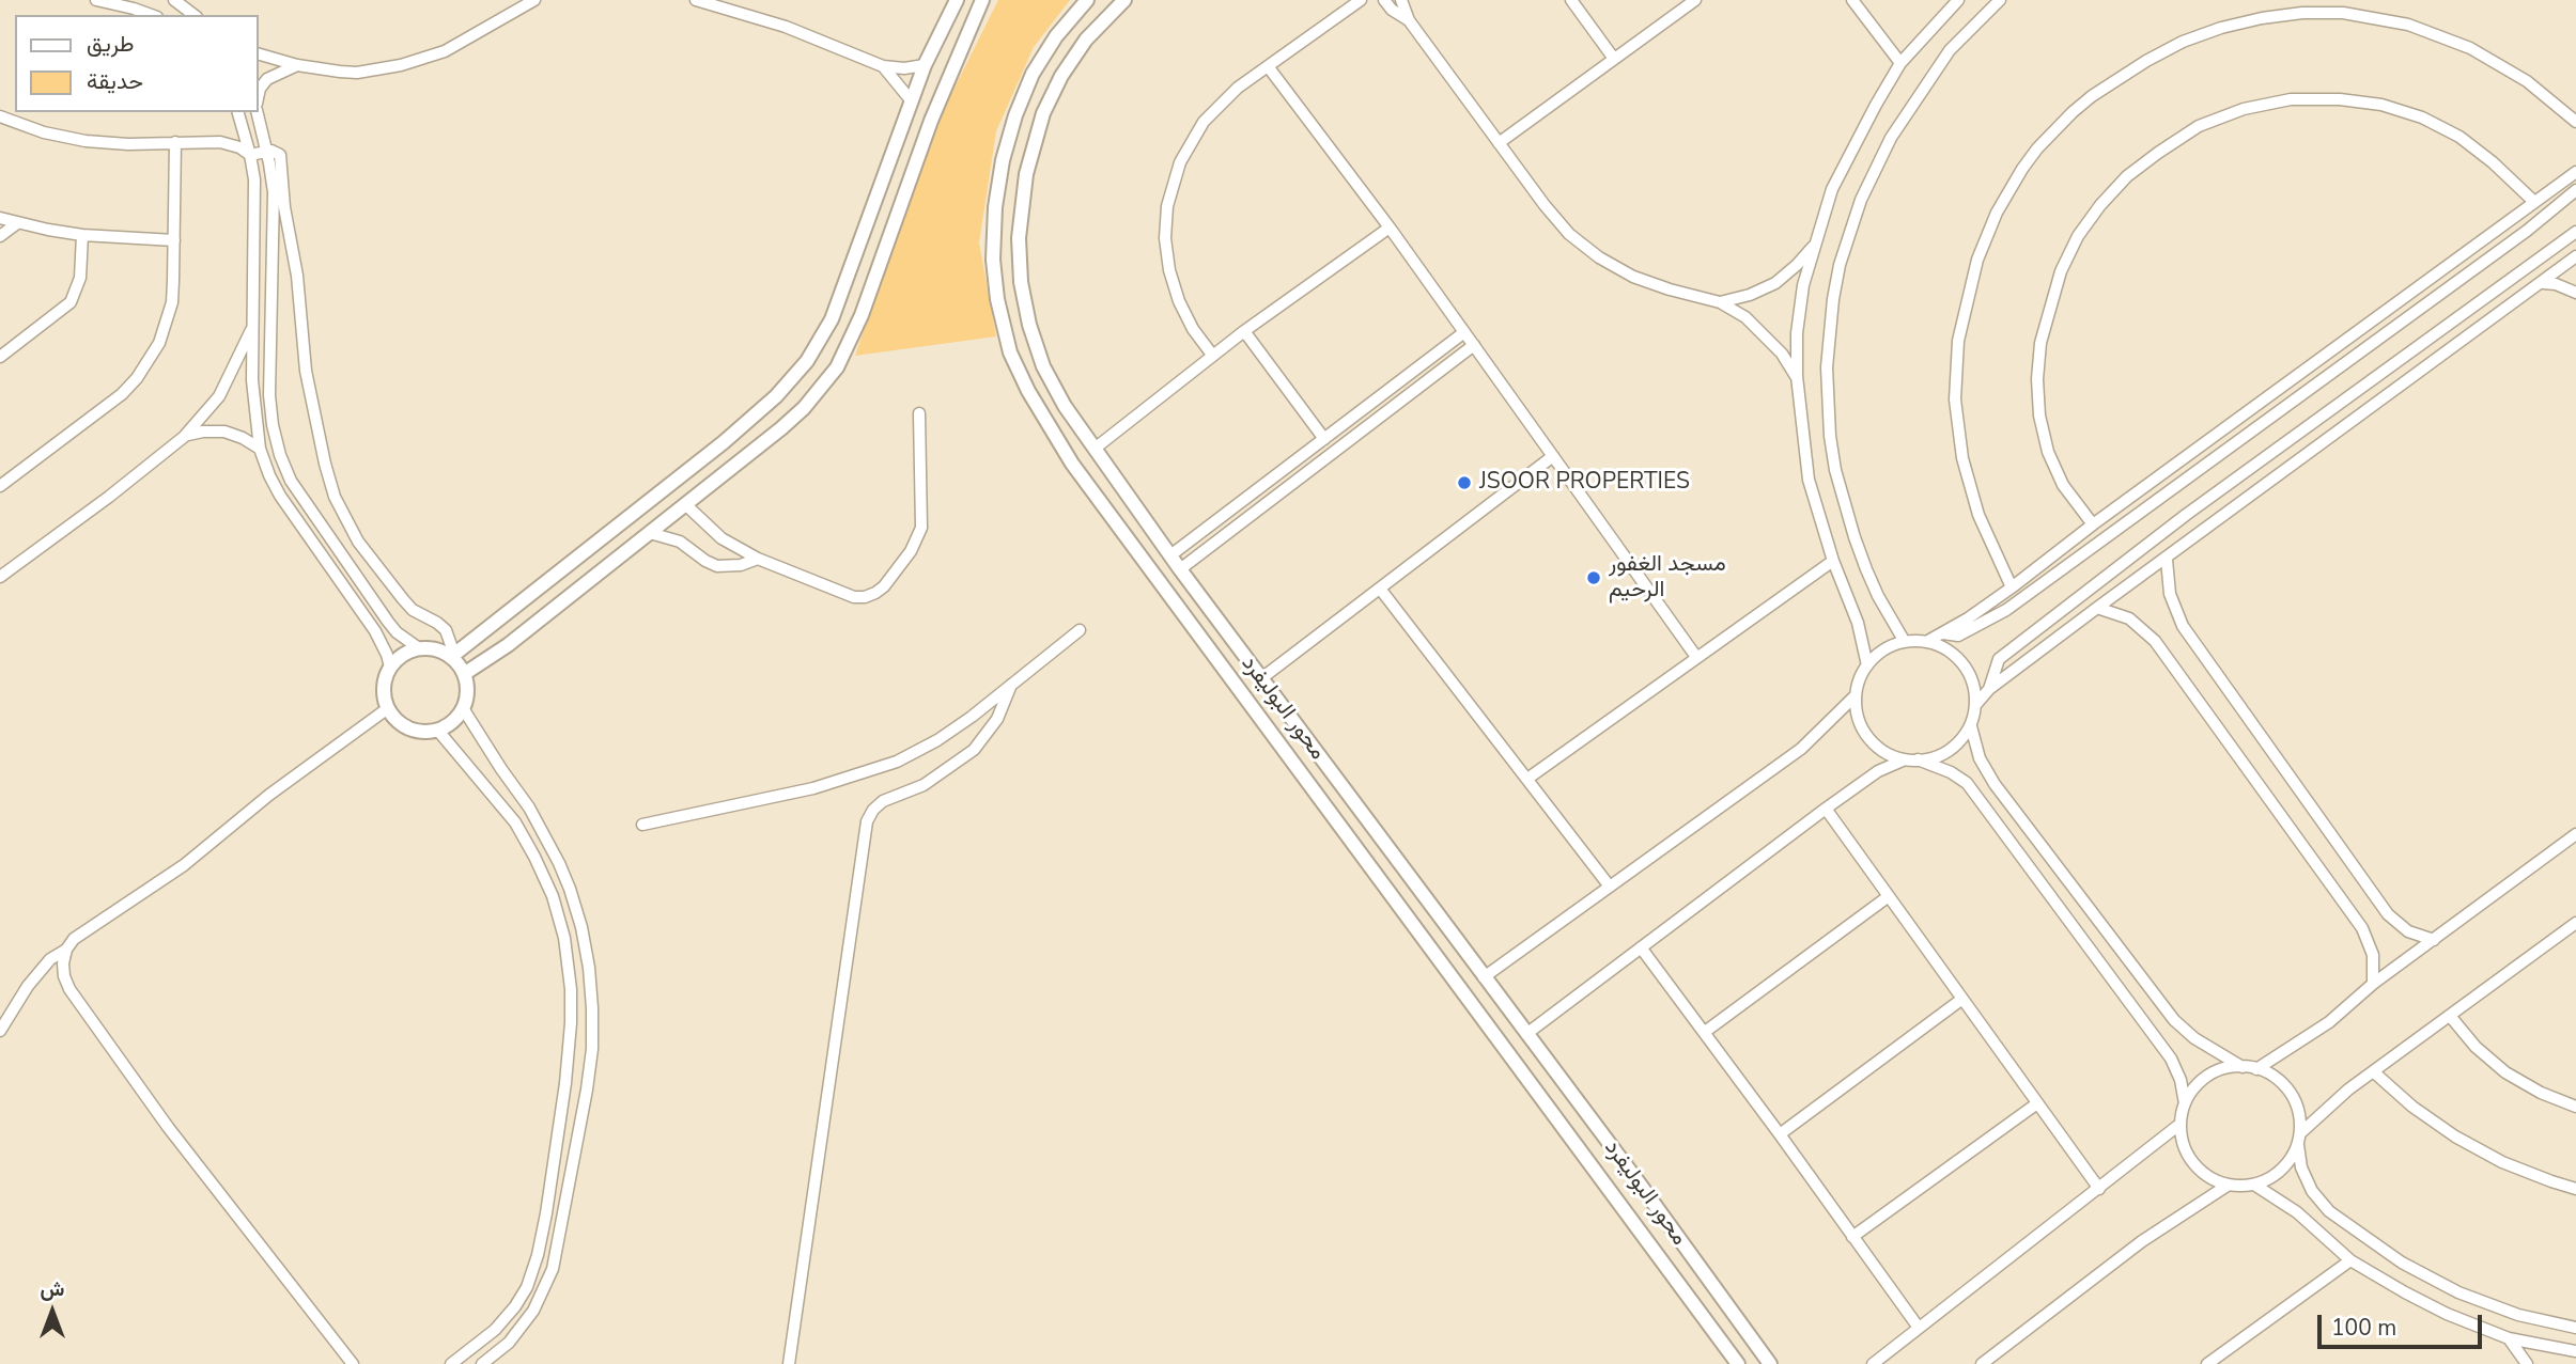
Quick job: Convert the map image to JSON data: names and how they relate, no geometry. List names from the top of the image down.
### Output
{
  "streets": {
    "street": ["محور البوليفرد"]
  },
  "places": ["JSOOR PROPERTIES", "مسجد الغفور الرحيم"],
  "legend": ["طريق", "حديقة"],
  "scale_bar": "100 m",
  "north": "top"
}
